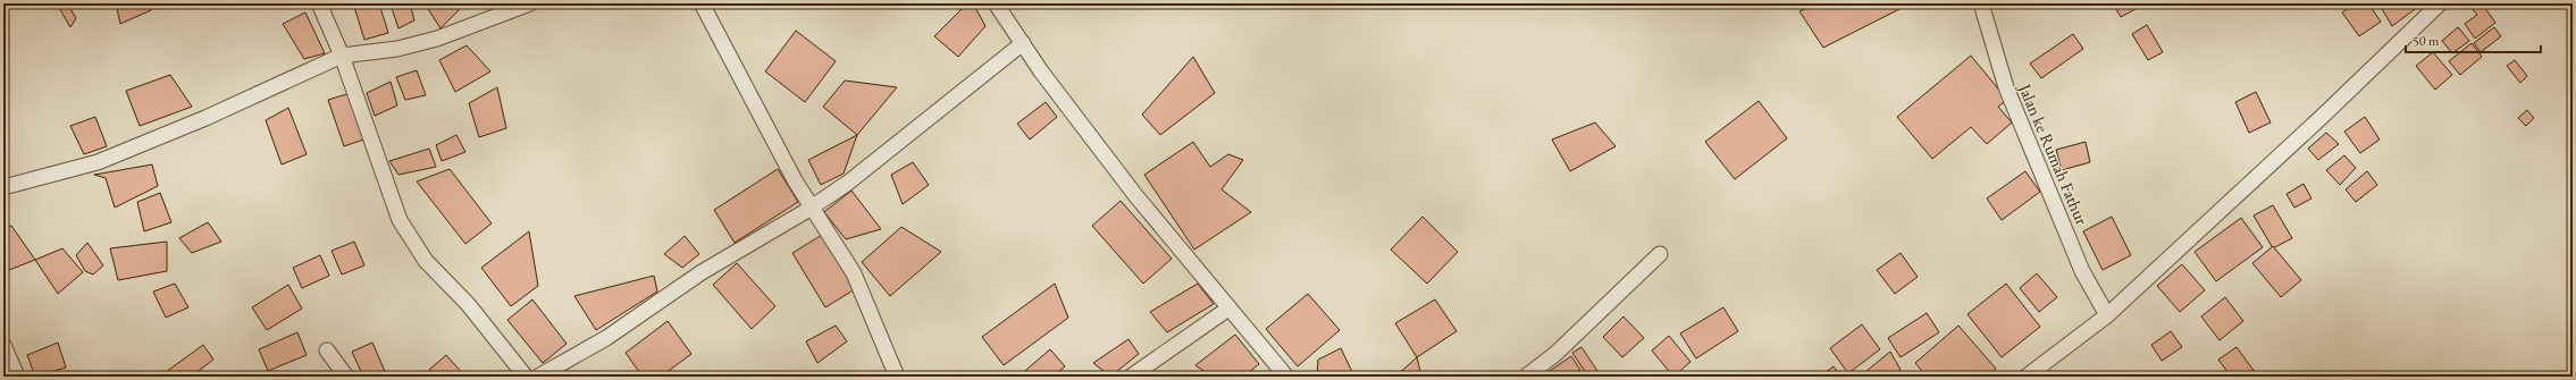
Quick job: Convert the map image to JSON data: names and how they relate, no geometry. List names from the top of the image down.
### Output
{
  "streets": {
    "street": ["Jalan ke Rumah Fathur"]
  },
  "scale_bar": "50 m"
}
